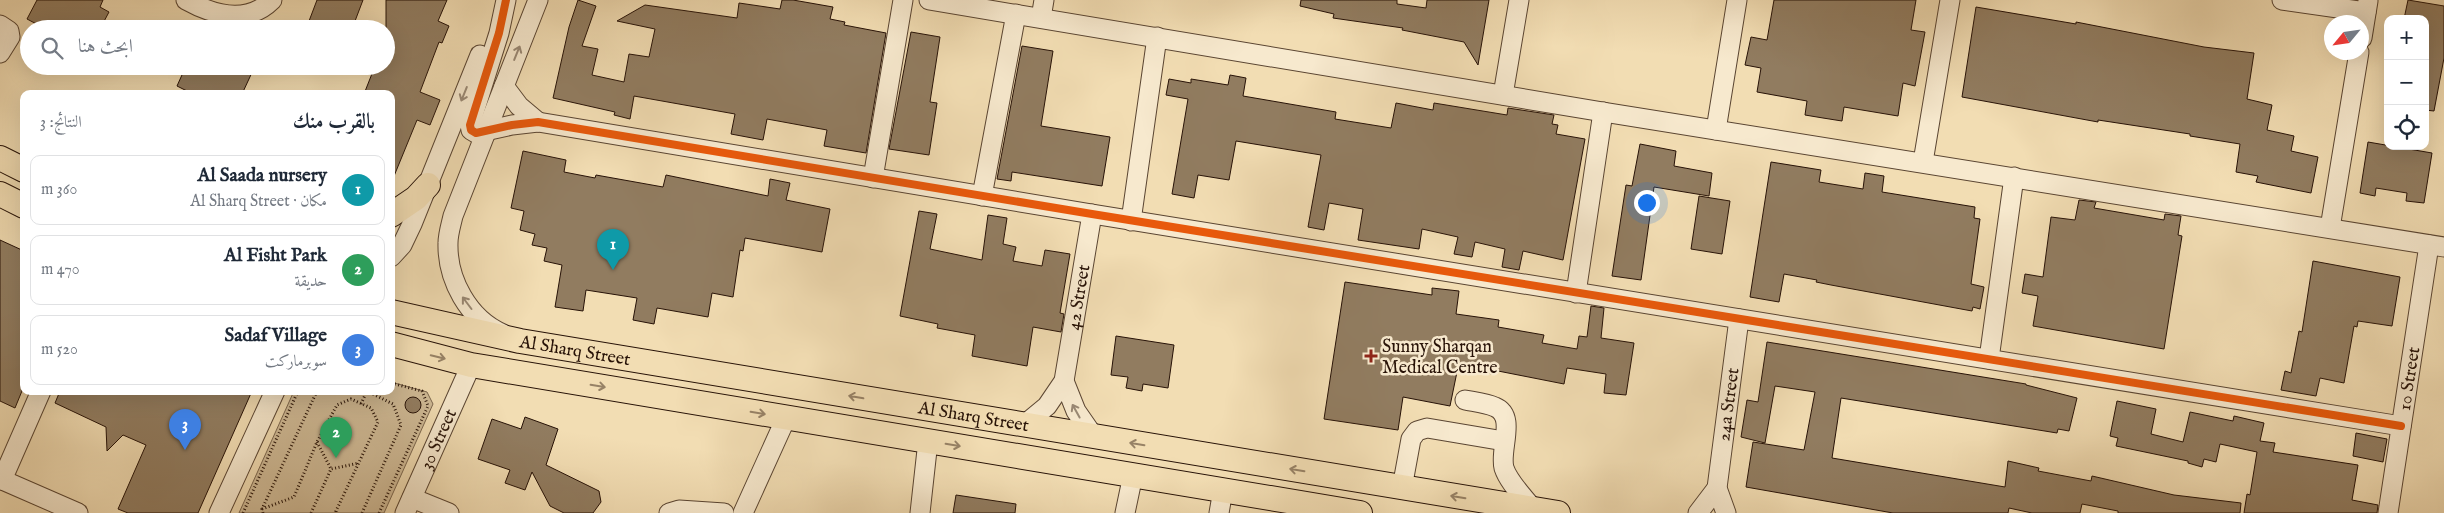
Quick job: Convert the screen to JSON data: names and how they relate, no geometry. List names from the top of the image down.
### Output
{
  "streets": {
    "main road": ["Al Sharq Street"],
    "street": [
      "42 Street",
      "10 Street",
      "24a Street",
      "30 Street"
    ]
  },
  "crossings": [
    ["42 Street", "Al Sharq Street"],
    ["Al Sharq Street", "30 Street"]
  ],
  "places": {
    "health": ["Sunny Sharqan Medical Centre"]
  },
  "north": "bottom left",
  "page": {
    "map_buttons": ["+", "−"],
    "search": "ابحث هنا",
    "heading": ["بالقرب منك", "النتائج: 3"],
    "list": [
      {
        "mark": "1",
        "name": "Al Saada nursery",
        "note": "مكان · Al Sharq Street",
        "value": "360 m"
      },
      {
        "mark": "2",
        "name": "Al Fisht Park",
        "note": "حديقة",
        "value": "470 m"
      },
      {
        "mark": "3",
        "name": "Sadaf Village",
        "note": "سوبرماركت",
        "value": "520 m"
      }
    ],
    "pins": ["1", "3", "2"]
  }
}
